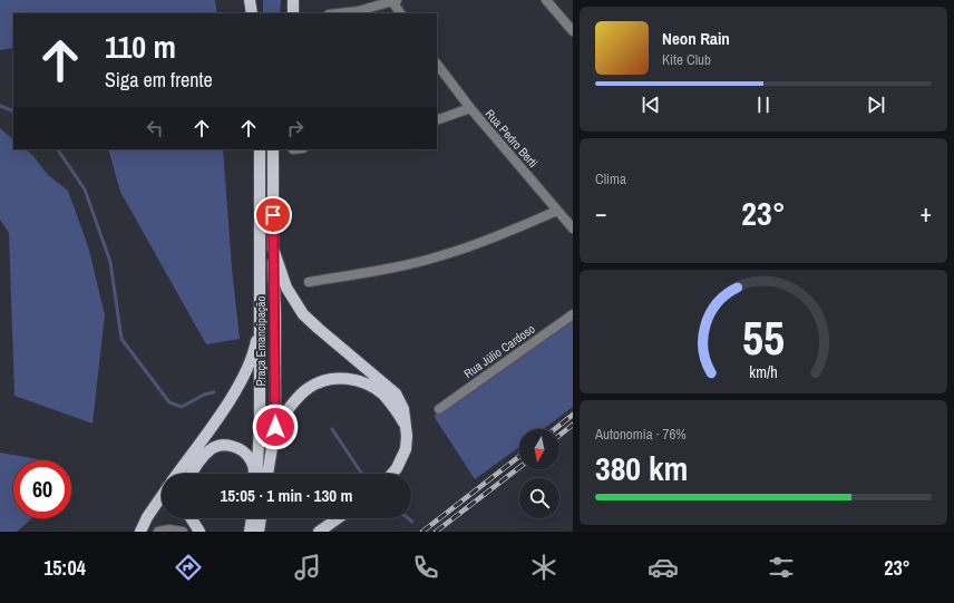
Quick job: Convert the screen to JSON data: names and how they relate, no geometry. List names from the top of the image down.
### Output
{
  "streets": {
    "main road": ["Praça Emancipação"],
    "street": ["Rua Pedro Berti", "Rua Júlio Cardoso"]
  },
  "north": "bottom",
  "page": {
    "turn": ["110 m", "Siga em frente"],
    "song": ["Neon Rain", "Kite Club"],
    "tile": [
      "Clima",
      ["Autonomia · 76%", "380 km"]
    ],
    "heat": ["−", "23°", "+"],
    "limit": "60",
    "trip": "15:05 · 1 min · 130 m",
    "tabs": ["15:04", "23°"],
    "gauge": ["55", "km/h"]
  }
}
